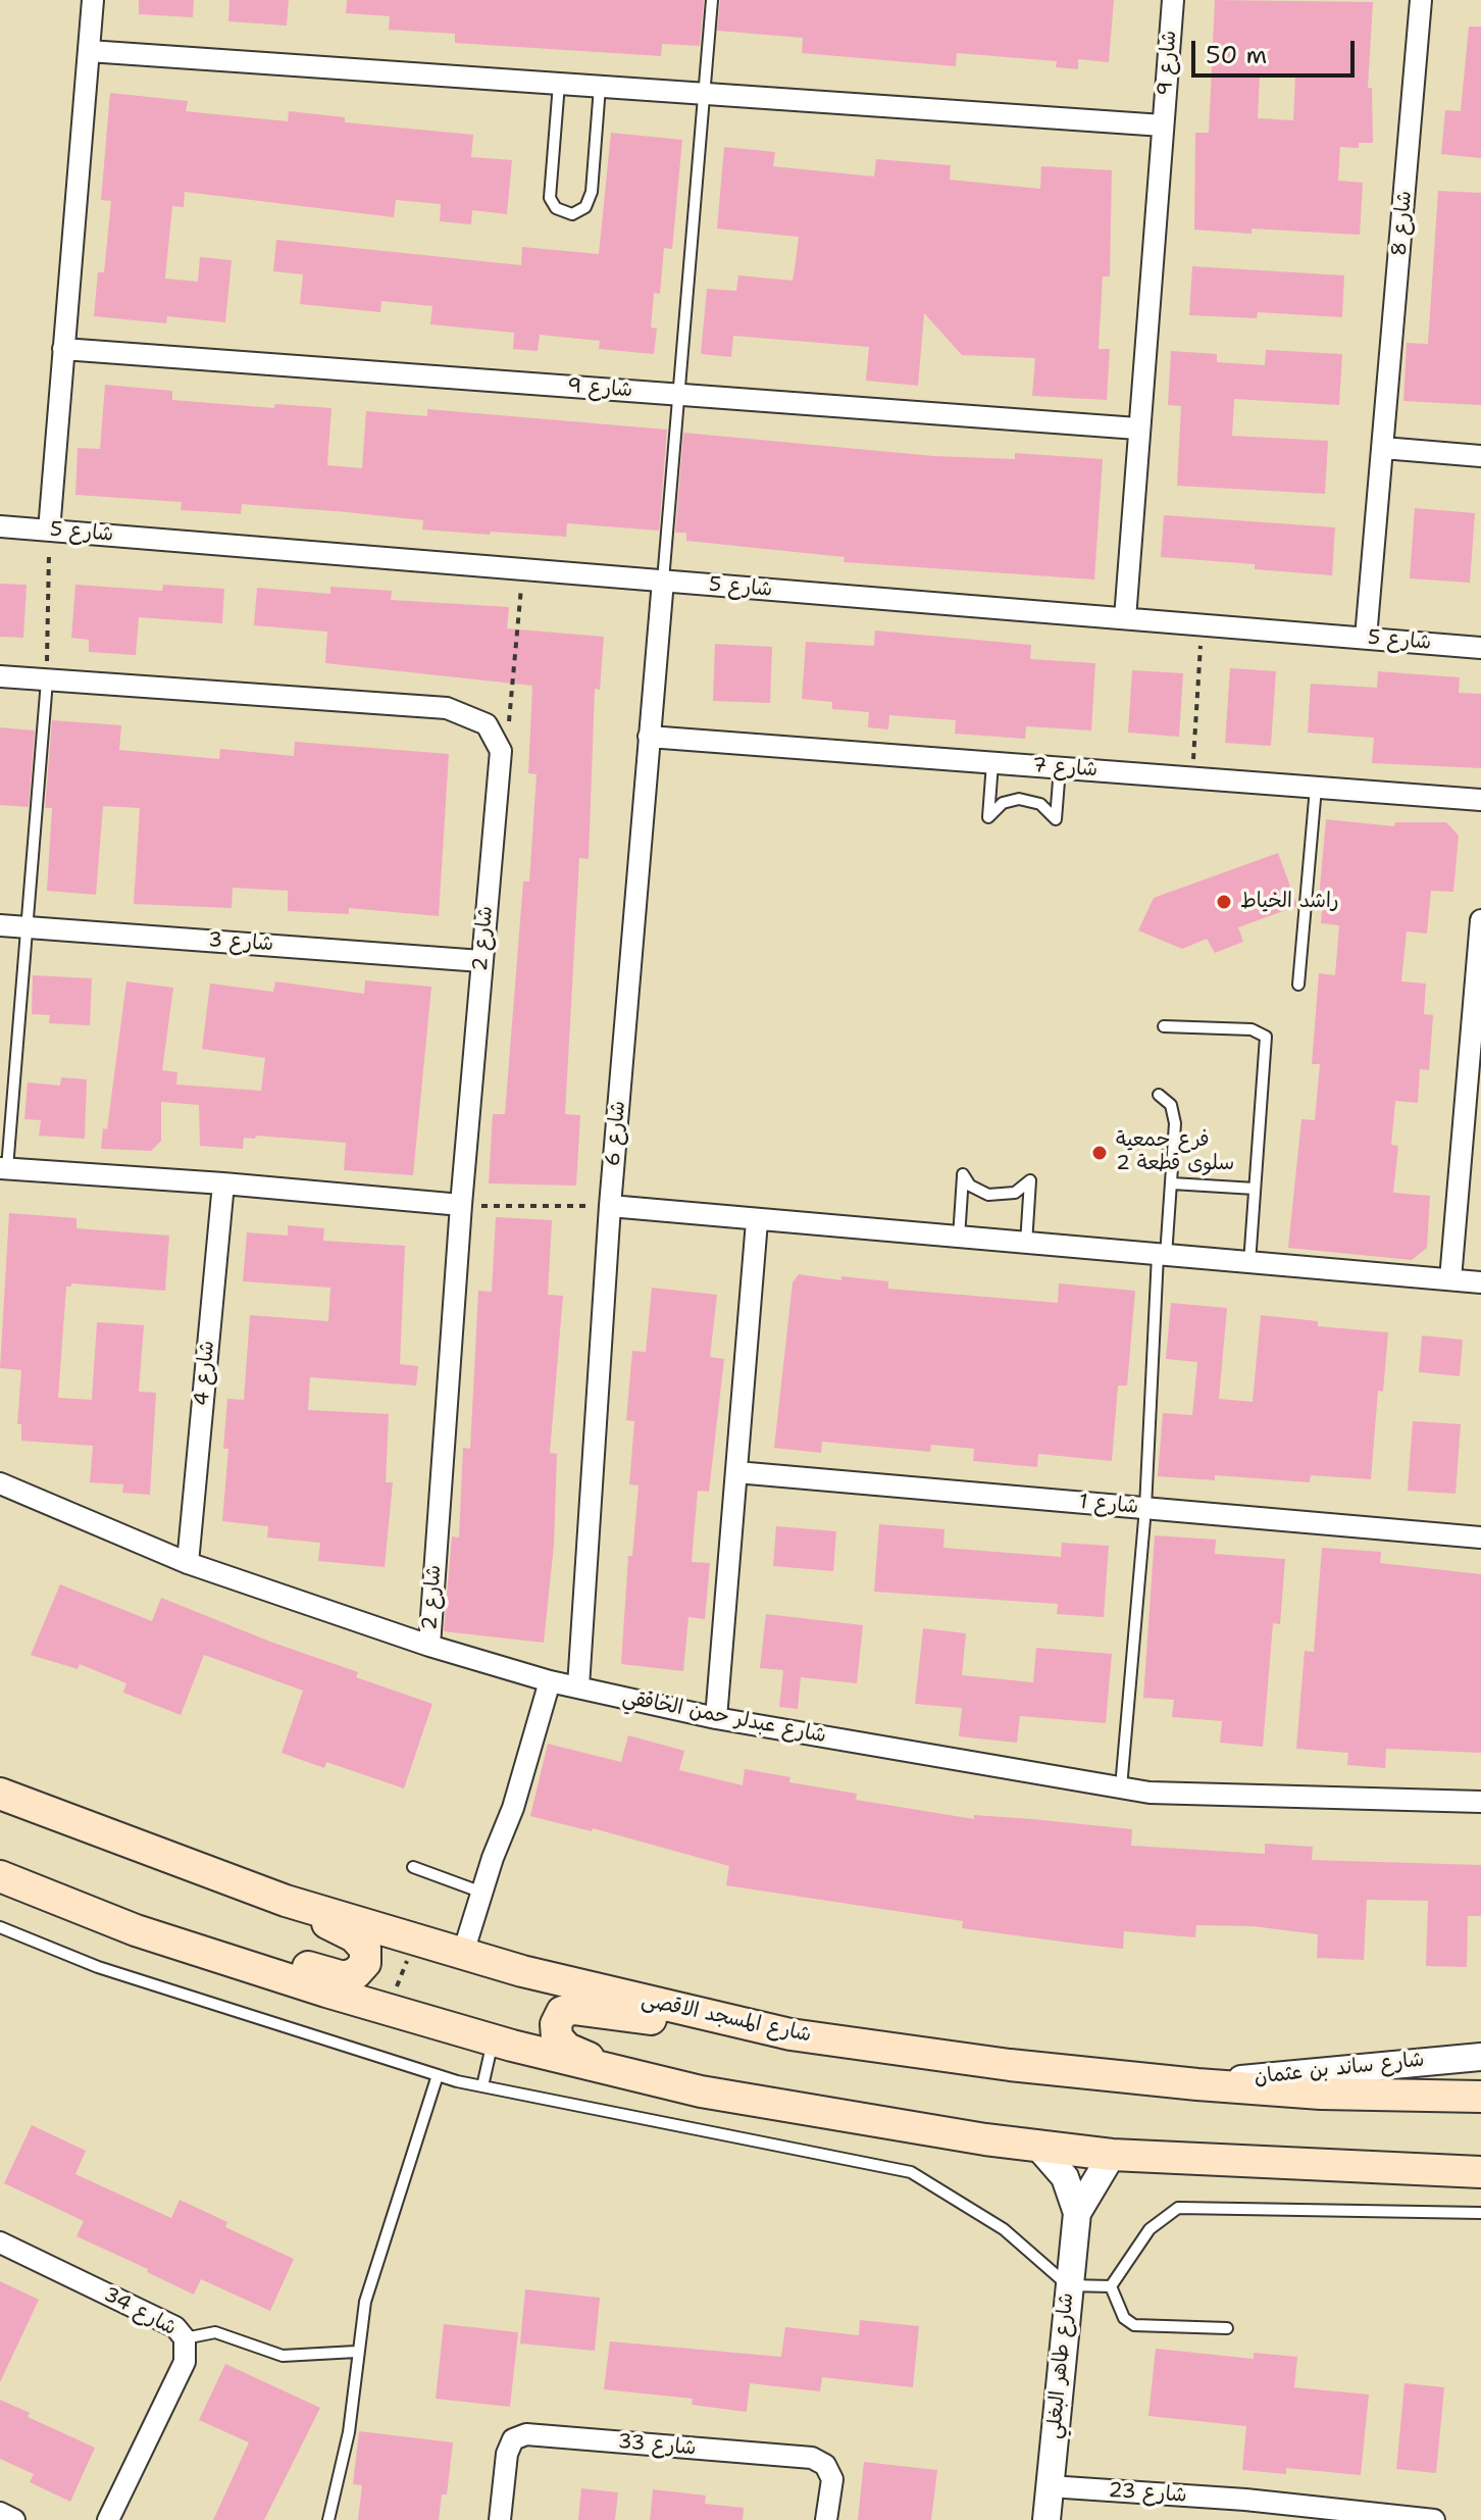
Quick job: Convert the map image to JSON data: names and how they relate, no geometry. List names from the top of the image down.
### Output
{
  "streets": {
    "main road": ["شارع المسجد الاقصى"],
    "street": [
      "شارع 9",
      "شارع 8",
      "شارع 5",
      "شارع 7",
      "شارع 2",
      "شارع 3",
      "شارع 6",
      "شارع 4",
      "شارع 1",
      "شارع عبدلر حمن الخافقي",
      "شارع ساند بن عثمان",
      "شارع 34",
      "شارع طاهر البغلي",
      "شارع 33",
      "شارع 23"
    ]
  },
  "crossings": [
    ["شارع 9", "شارع 5"],
    ["شارع 8", "شارع 5"],
    ["شارع 5", "شارع 6"],
    ["شارع 7", "شارع 6"],
    ["شارع 2", "شارع 3"],
    ["شارع 2", "شارع عبدلر حمن الخافقي"],
    ["شارع 6", "شارع عبدلر حمن الخافقي"],
    ["شارع 4", "شارع عبدلر حمن الخافقي"],
    ["شارع المسجد الاقصى", "شارع ساند بن عثمان"],
    ["شارع طاهر البغلي", "شارع 23"]
  ],
  "places": ["راشد الخياط", "فرع جمعية سلوى قطعة 2"],
  "scale_bar": "50 m"
}
